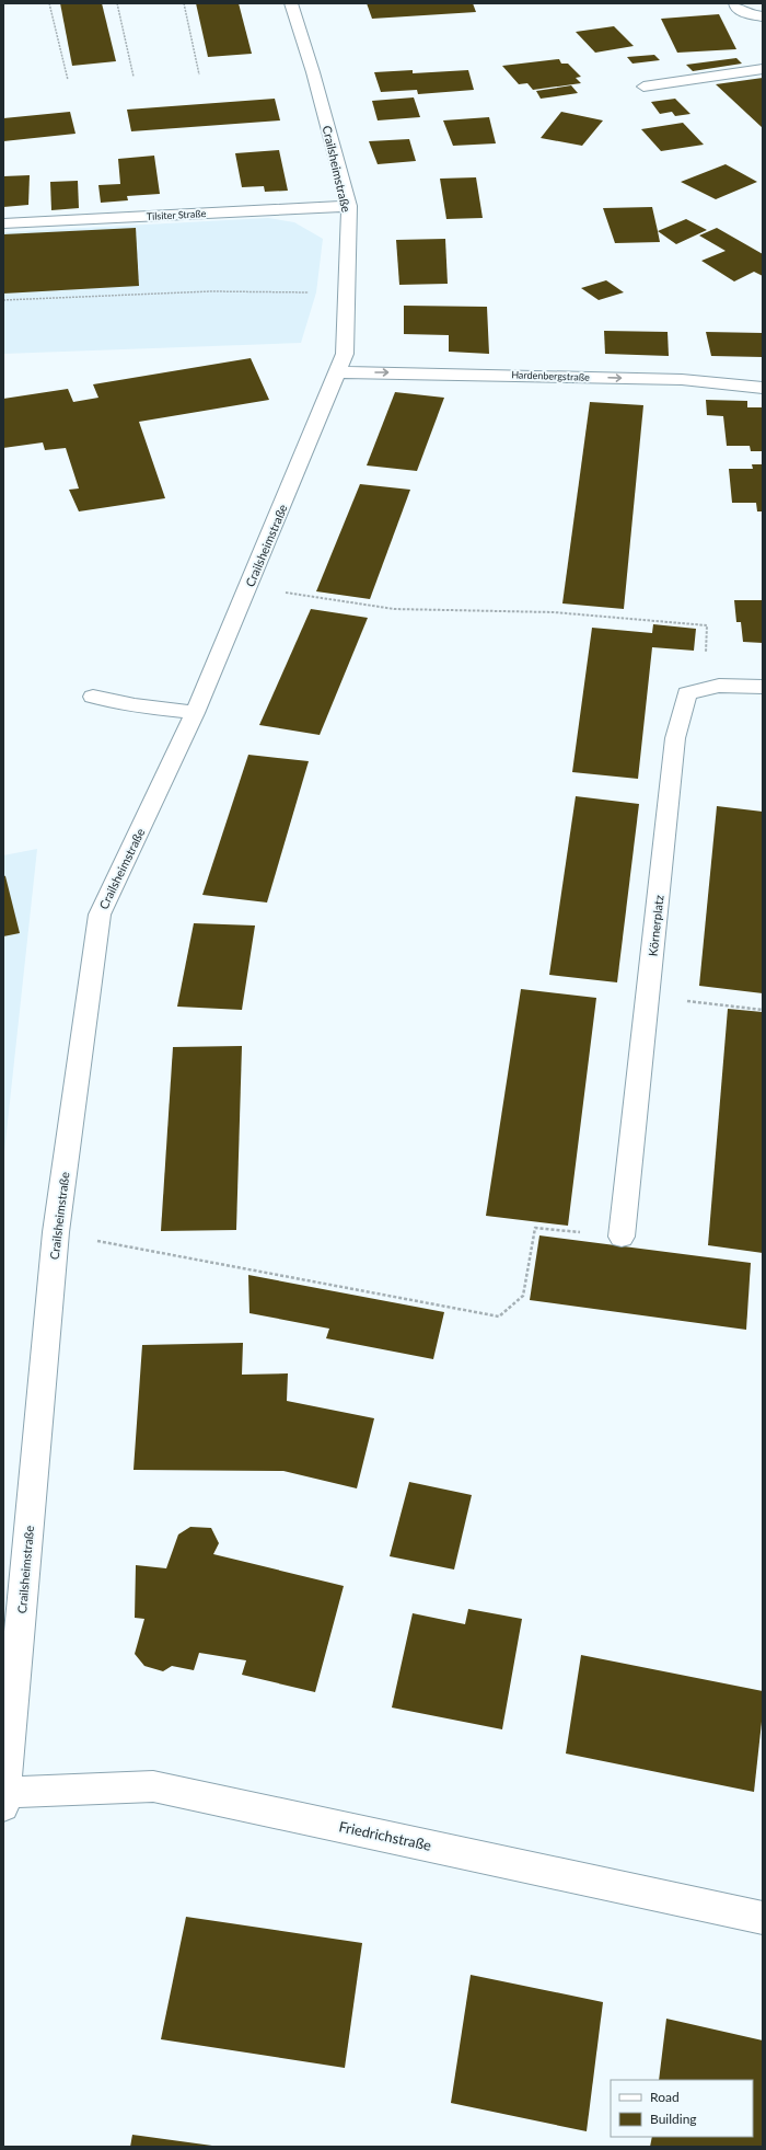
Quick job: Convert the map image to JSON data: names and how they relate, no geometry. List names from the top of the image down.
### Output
{
  "streets": {
    "street": [
      "Crailsheimstraße",
      "Tilsiter Straße",
      "Hardenbergstraße",
      "Körnerplatz",
      "Friedrichstraße"
    ]
  },
  "crossings": [
    ["Crailsheimstraße", "Tilsiter Straße"],
    ["Crailsheimstraße", "Hardenbergstraße"],
    ["Crailsheimstraße", "Friedrichstraße"]
  ],
  "one_way": ["Hardenbergstraße"],
  "legend": ["Road", "Building"]
}
